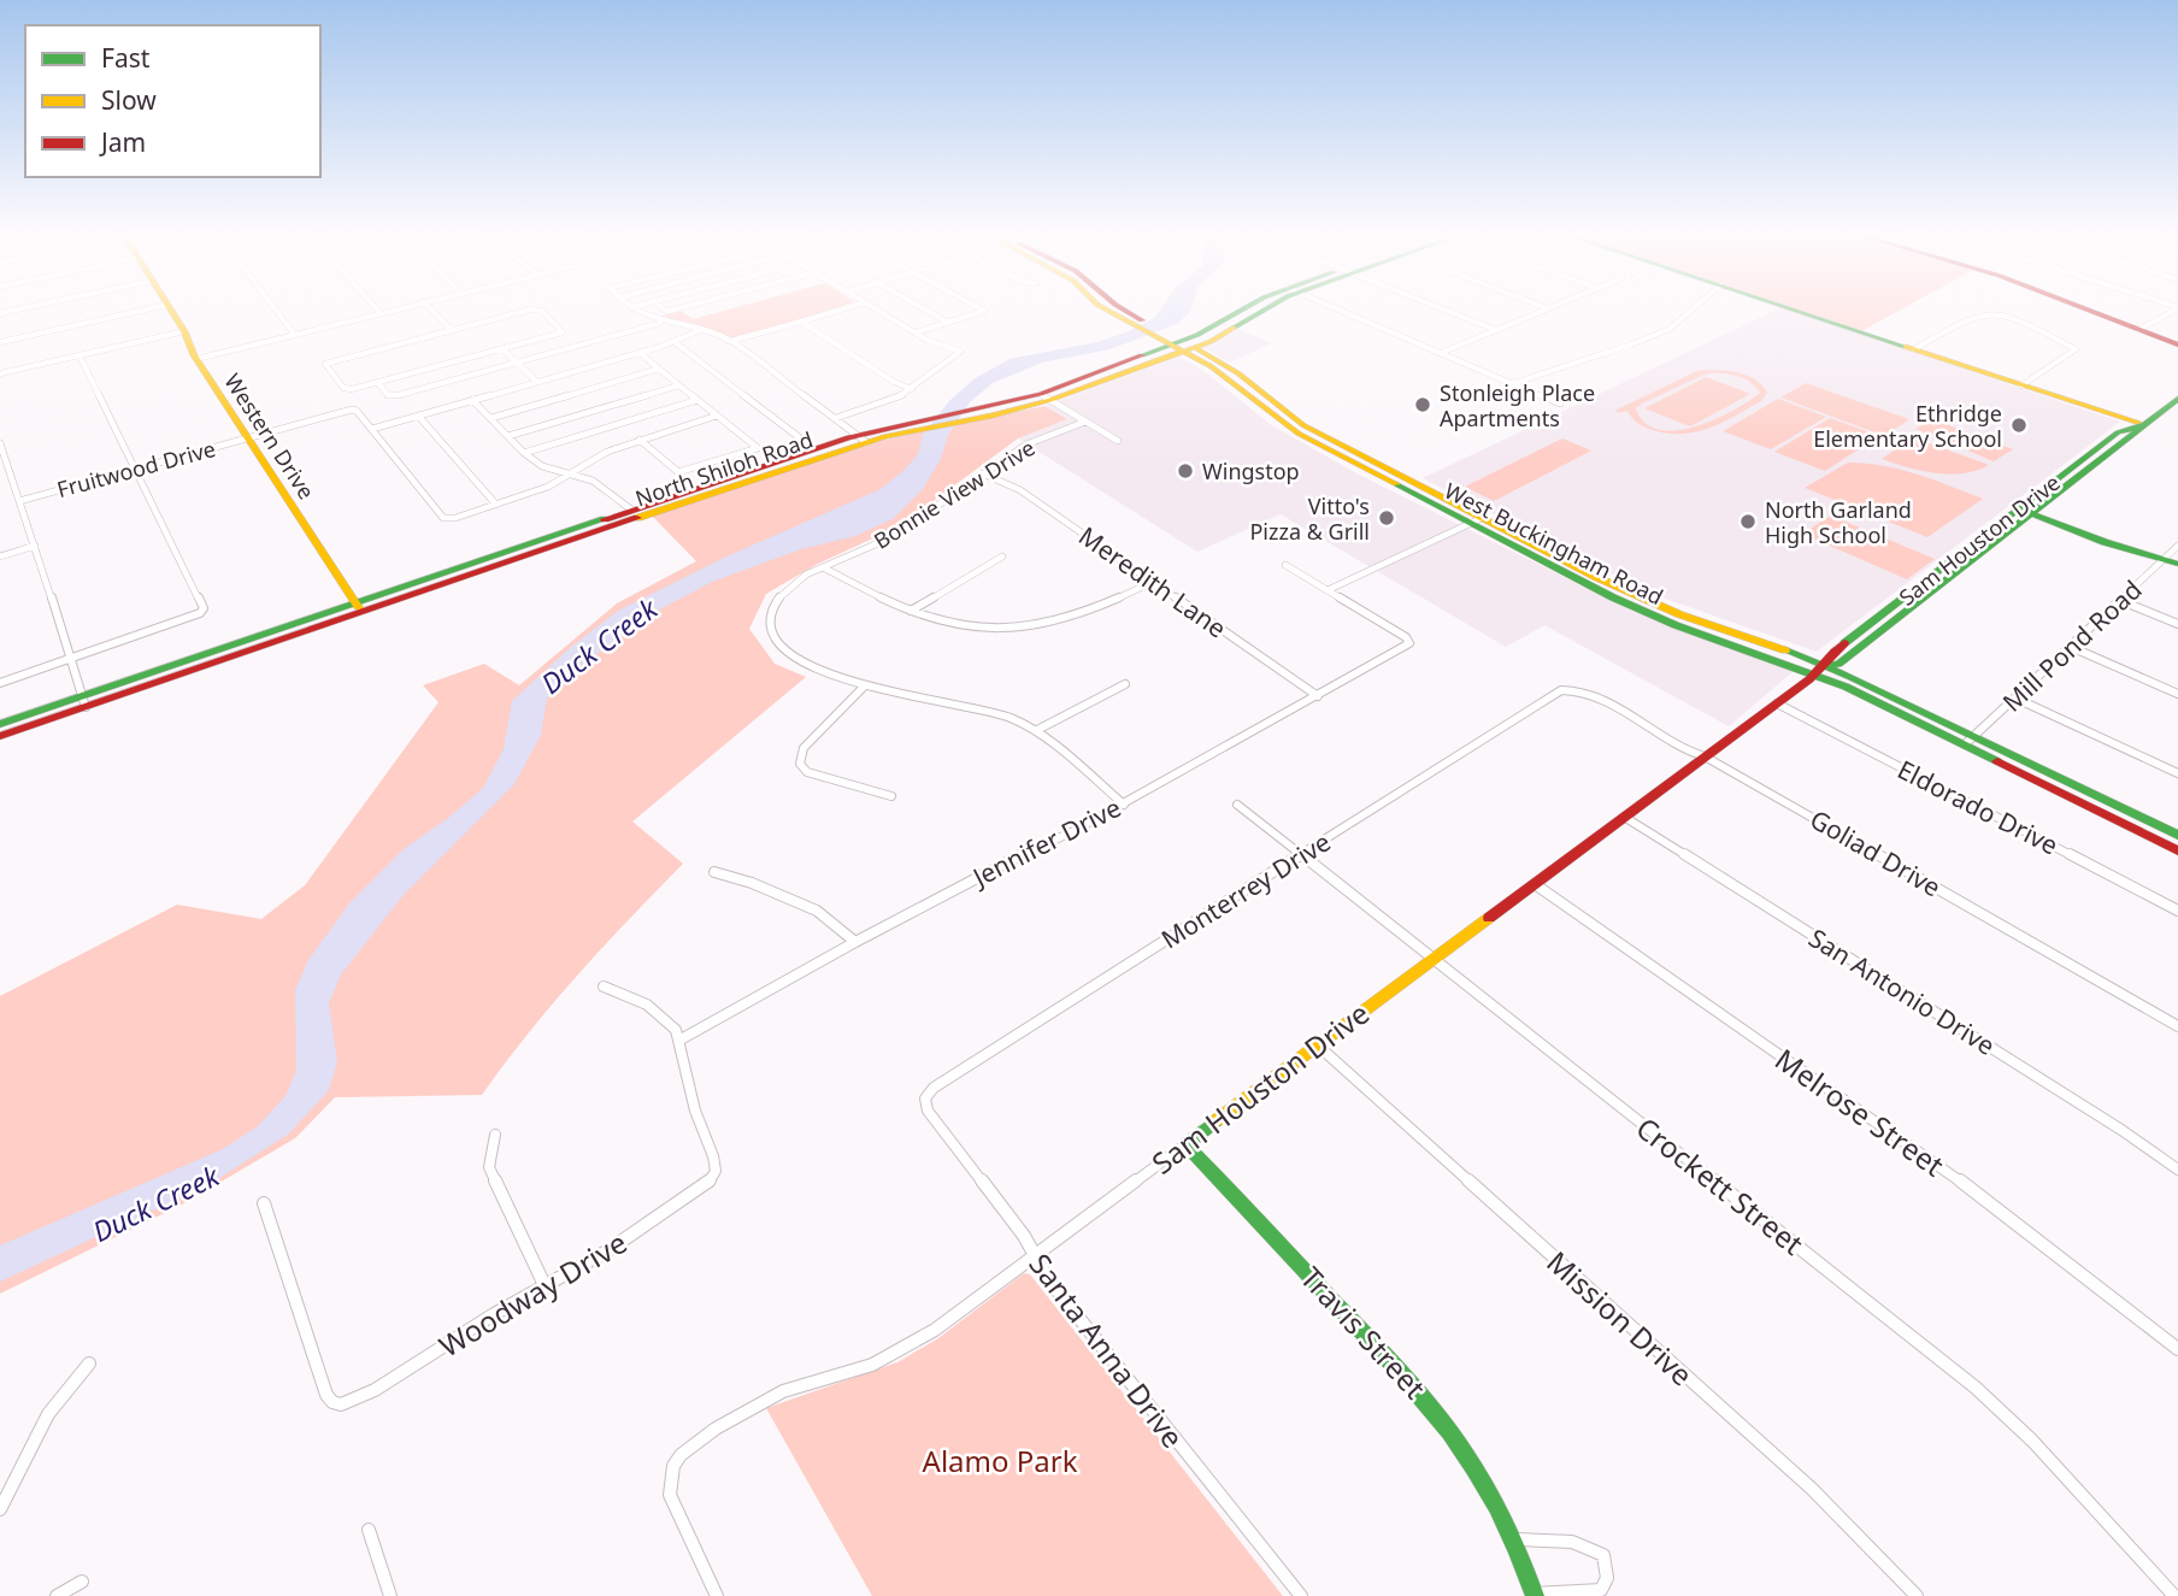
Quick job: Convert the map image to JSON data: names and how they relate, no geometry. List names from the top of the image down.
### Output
{
  "streets": {
    "street": [
      "Western Drive",
      "Fruitwood Drive",
      "North Shiloh Road",
      "Bonnie View Drive",
      "Sam Houston Drive",
      "West Buckingham Road",
      "Meredith Lane",
      "Mill Pond Road",
      "Eldorado Drive",
      "Jennifer Drive",
      "Goliad Drive",
      "Monterrey Drive",
      "San Antonio Drive",
      "Melrose Street",
      "Crockett Street",
      "Woodway Drive",
      "Mission Drive",
      "Travis Street",
      "Santa Anna Drive"
    ]
  },
  "crossings": [
    ["Western Drive", "Fruitwood Drive"],
    ["Western Drive", "North Shiloh Road"],
    ["North Shiloh Road", "West Buckingham Road"],
    ["Bonnie View Drive", "Meredith Lane"],
    ["Sam Houston Drive", "West Buckingham Road"],
    ["Sam Houston Drive", "Eldorado Drive"],
    ["Sam Houston Drive", "Goliad Drive"],
    ["Sam Houston Drive", "San Antonio Drive"],
    ["Sam Houston Drive", "Melrose Street"],
    ["Sam Houston Drive", "Crockett Street"],
    ["Sam Houston Drive", "Mission Drive"],
    ["Sam Houston Drive", "Travis Street"],
    ["Sam Houston Drive", "Santa Anna Drive"],
    ["West Buckingham Road", "Mill Pond Road"],
    ["Meredith Lane", "Jennifer Drive"],
    ["Jennifer Drive", "Woodway Drive"],
    ["Goliad Drive", "Monterrey Drive"],
    ["Monterrey Drive", "Crockett Street"],
    ["Monterrey Drive", "Santa Anna Drive"]
  ],
  "water": ["Duck Creek"],
  "parks": ["Alamo Park"],
  "places": [
    "Stonleigh Place Apartments",
    "Ethridge Elementary School",
    "Wingstop",
    "Vitto's Pizza & Grill",
    "North Garland High School"
  ],
  "legend": ["Fast", "Slow", "Jam"]
}
